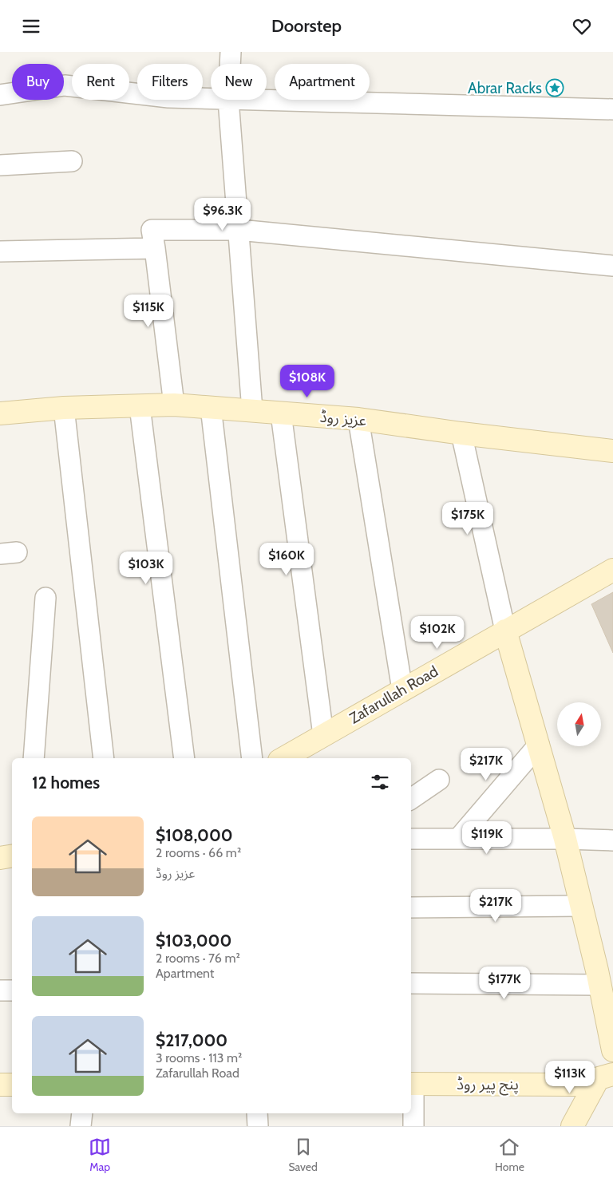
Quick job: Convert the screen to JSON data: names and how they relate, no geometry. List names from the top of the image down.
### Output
{
  "streets": {
    "street": ["عزیز روڈ", "Zafarullah Road", "پنج پیر روڈ"]
  },
  "places": {
    "place": ["Abrar Racks"]
  },
  "north": "top",
  "page": {
    "header": "Doorstep",
    "chip": [
      "Buy",
      "Rent",
      "Filters",
      "New",
      "Apartment"
    ],
    "price": [
      "$96.3K",
      "$115K",
      "$108K",
      "$175K",
      "$160K",
      "$103K",
      "$102K",
      "$217K",
      "$119K",
      "$217K",
      "$177K",
      "$113K"
    ],
    "heading": "12 homes",
    "list": [
      {
        "name": "$108,000",
        "note": "2 rooms · 66 m² · عزیز روڈ"
      },
      {
        "name": "$103,000",
        "note": "2 rooms · 76 m² · Apartment"
      },
      {
        "name": "$217,000",
        "note": "3 rooms · 113 m² · Zafarullah Road"
      }
    ],
    "tabs": ["Map", "Saved", "Home"]
  }
}
